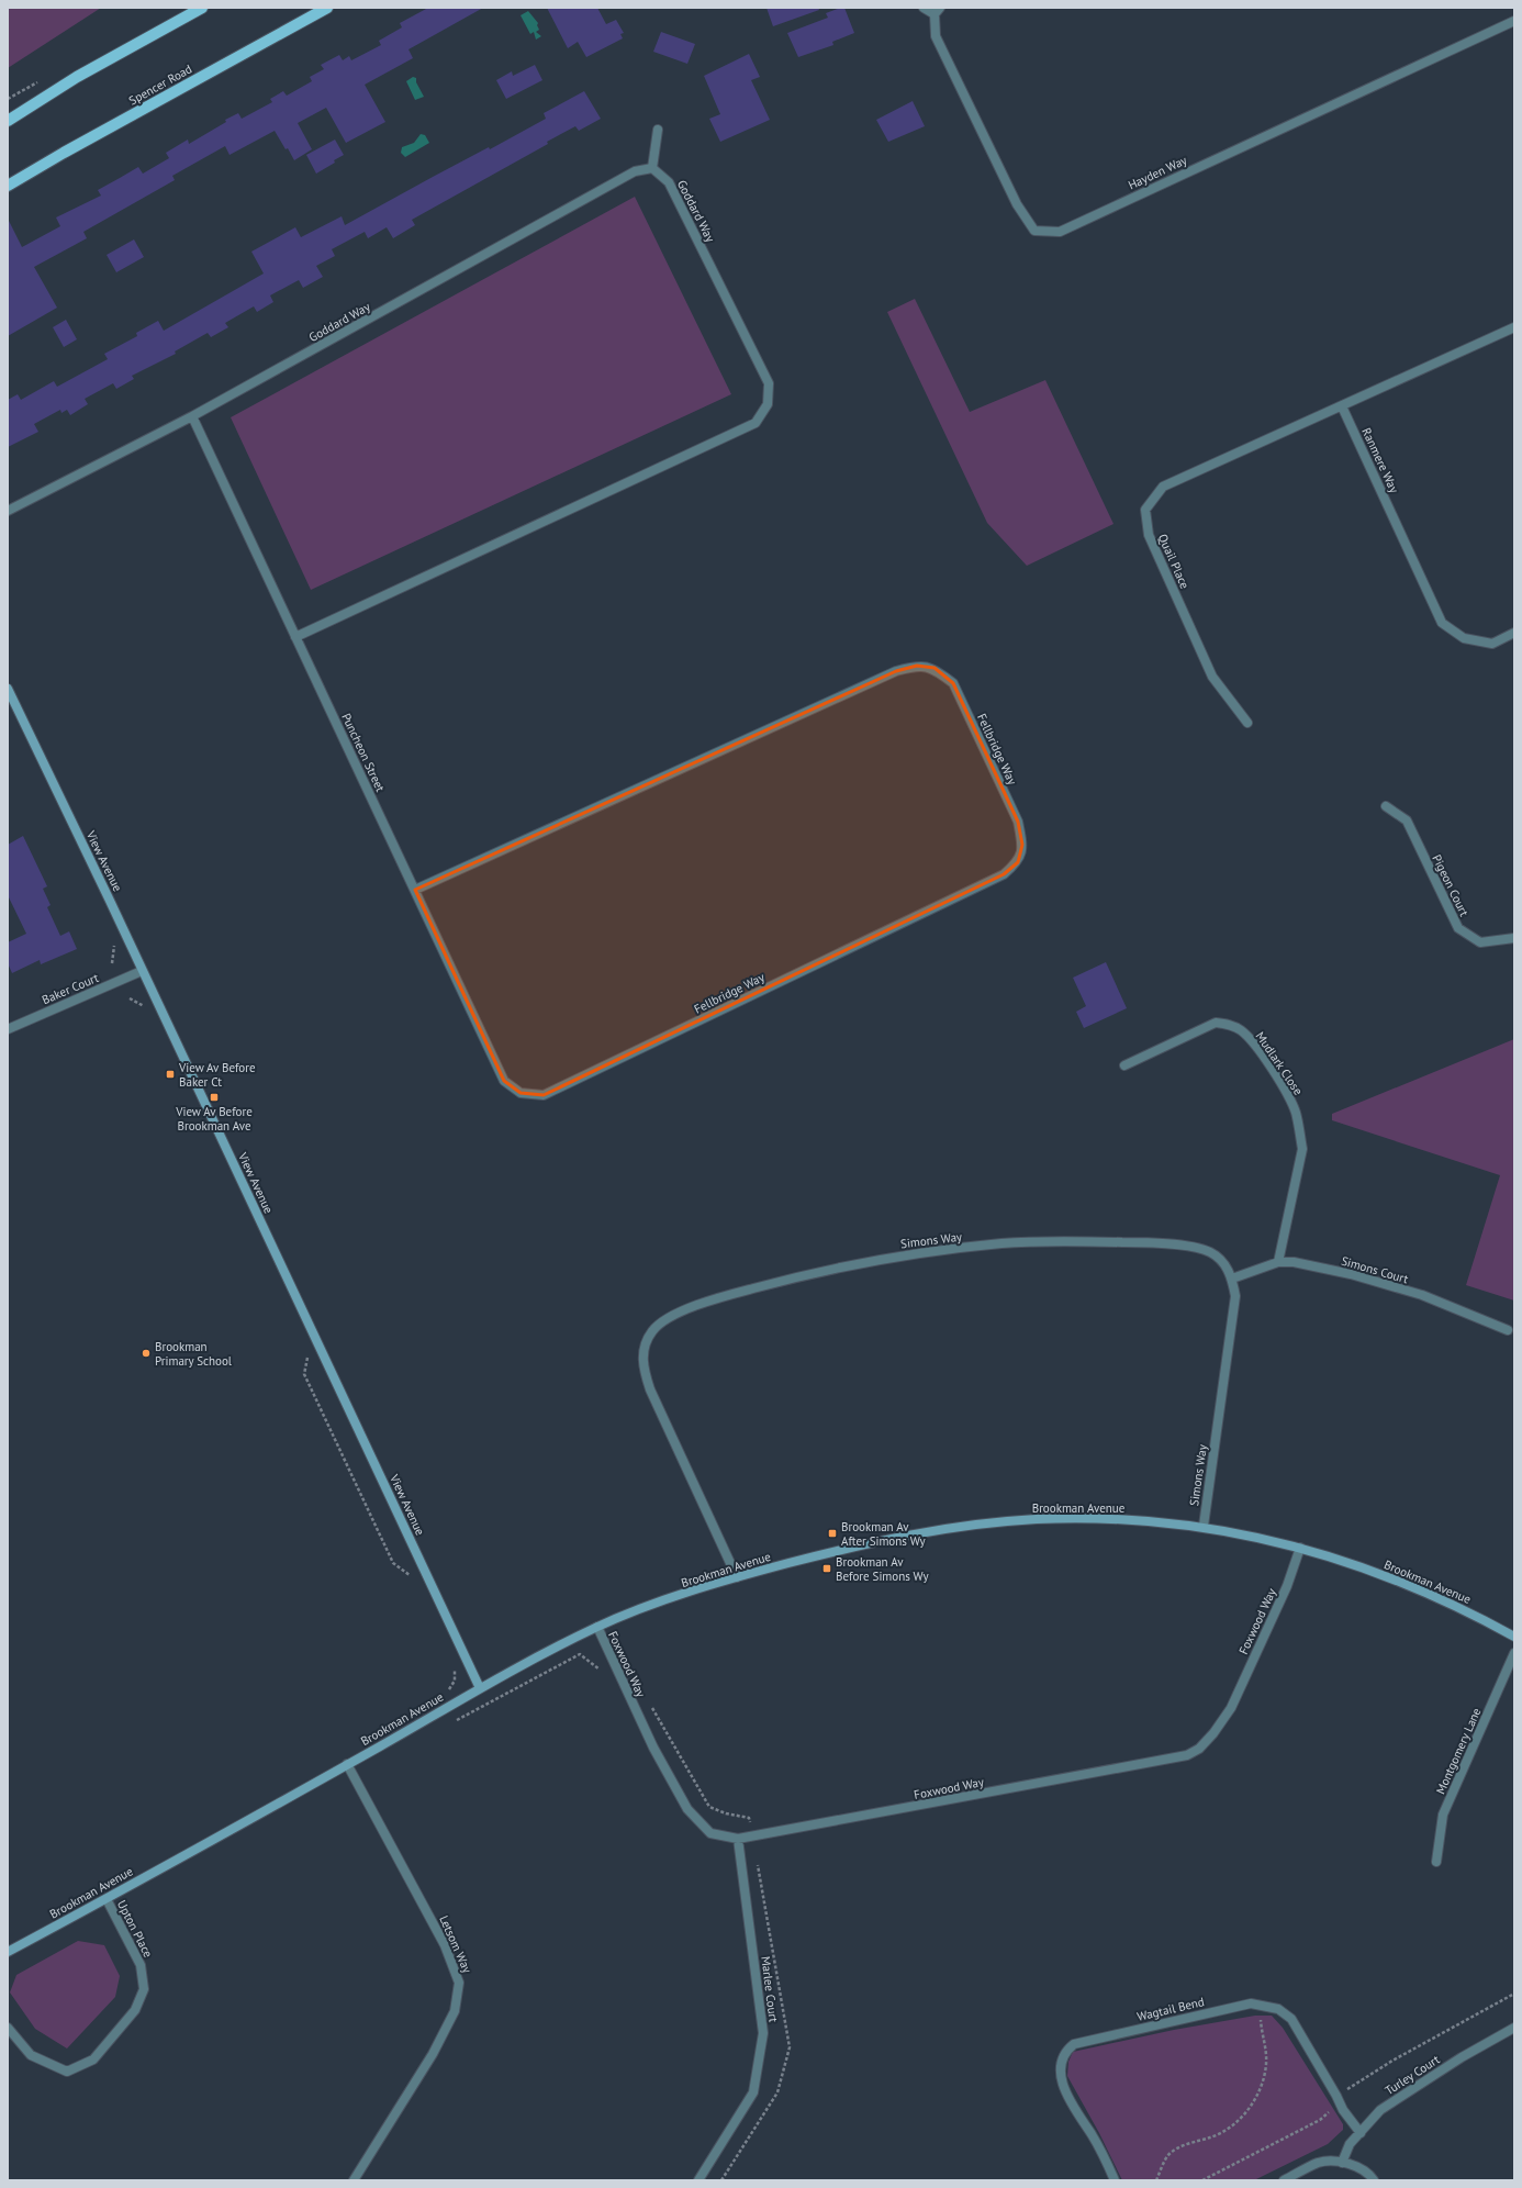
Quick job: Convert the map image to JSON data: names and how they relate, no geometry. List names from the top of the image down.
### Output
{
  "streets": {
    "main road": ["Spencer Road"],
    "street": [
      "Hayden Way",
      "Goddard Way",
      "Ranmere Way",
      "Quail Place",
      "Fellbridge Way",
      "Puncheon Street",
      "View Avenue",
      "Pigeon Court",
      "Baker Court",
      "Mudlark Close",
      "Simons Way",
      "Simons Court",
      "Brookman Avenue",
      "Foxwood Way",
      "Montgomery Lane",
      "Upton Place",
      "Letsom Way",
      "Marlee Court",
      "Wagtail Bend",
      "Turley Court"
    ]
  },
  "crossings": [
    ["Goddard Way", "Puncheon Street"],
    ["Ranmere Way", "Quail Place"],
    ["Fellbridge Way", "Puncheon Street"],
    ["View Avenue", "Baker Court"],
    ["View Avenue", "Brookman Avenue"],
    ["Mudlark Close", "Simons Court"],
    ["Simons Way", "Simons Court"],
    ["Simons Way", "Brookman Avenue"],
    ["Brookman Avenue", "Foxwood Way"],
    ["Brookman Avenue", "Upton Place"],
    ["Brookman Avenue", "Letsom Way"],
    ["Foxwood Way", "Marlee Court"],
    ["Wagtail Bend", "Turley Court"]
  ],
  "places": {
    "transit": [
      "View Av Before Baker Ct",
      "View Av Before Brookman Ave",
      "Brookman Av After Simons Wy",
      "Brookman Av Before Simons Wy"
    ],
    "other": ["Brookman Primary School"]
  }
}
